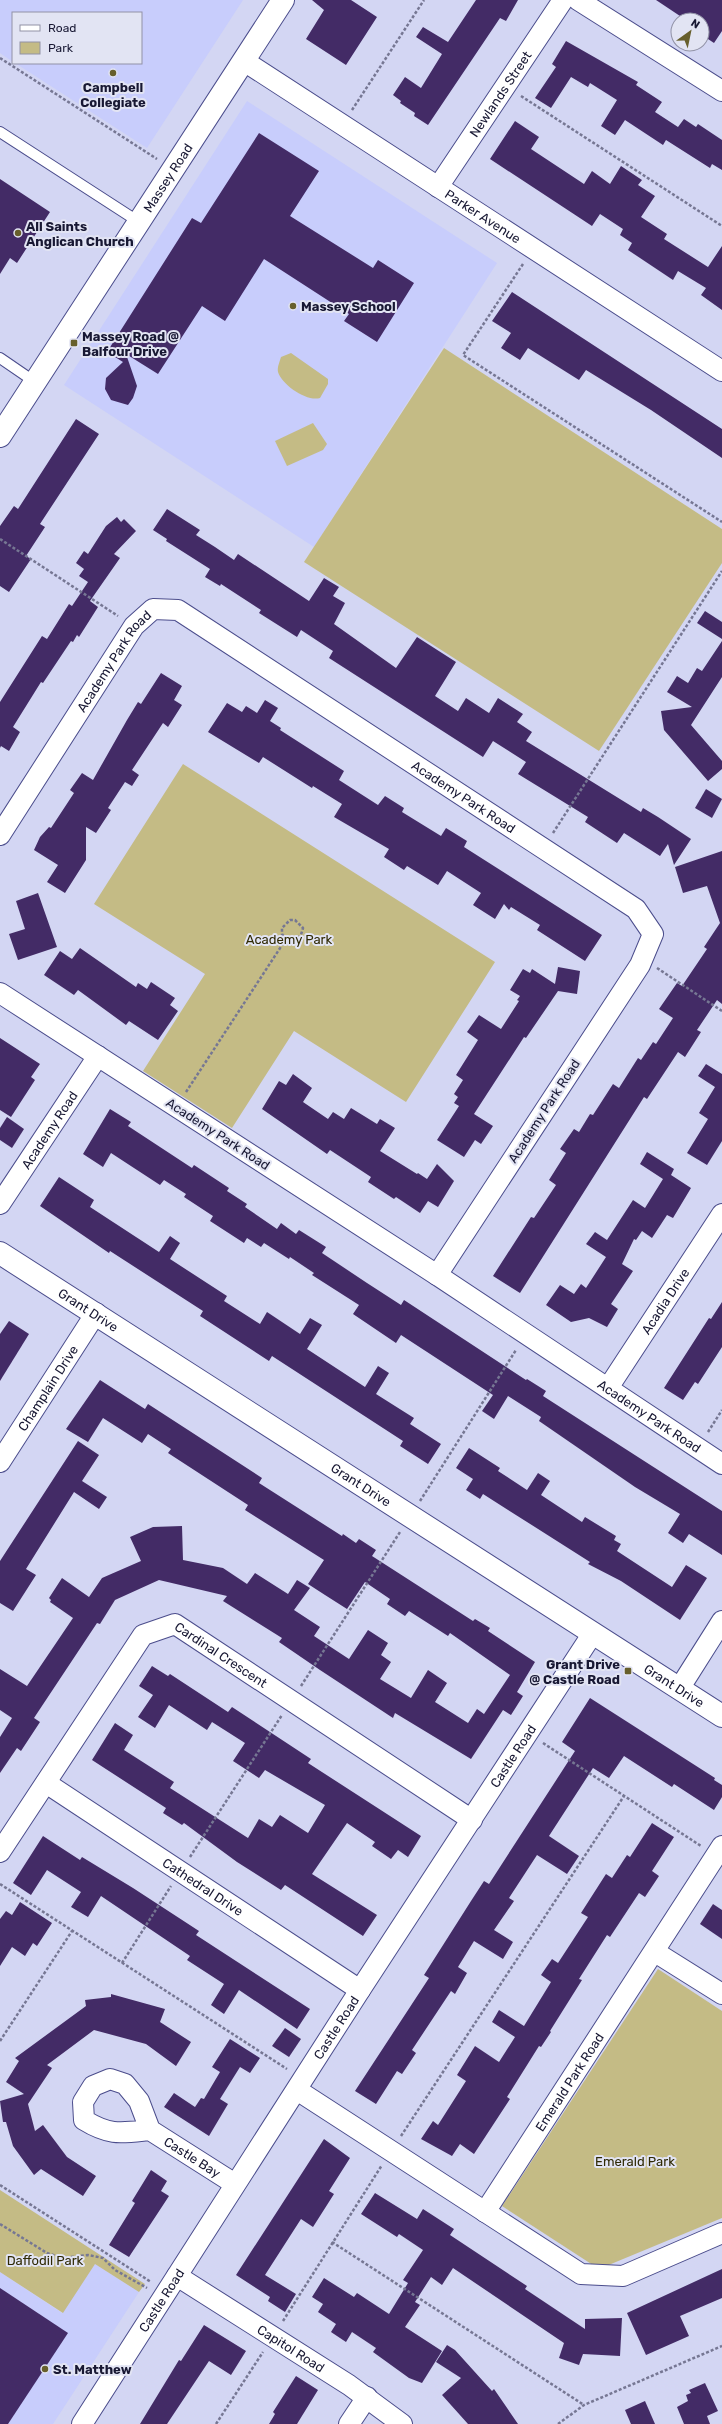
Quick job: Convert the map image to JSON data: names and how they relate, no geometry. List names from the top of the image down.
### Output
{
  "streets": {
    "street": [
      "Newlands Street",
      "Massey Road",
      "Parker Avenue",
      "Academy Park Road",
      "Academy Road",
      "Acadia Drive",
      "Grant Drive",
      "Champlain Drive",
      "Cardinal Crescent",
      "Castle Road",
      "Cathedral Drive",
      "Emerald Park Road",
      "Castle Bay",
      "Capitol Road"
    ]
  },
  "crossings": [
    ["Newlands Street", "Parker Avenue"],
    ["Massey Road", "Parker Avenue"],
    ["Academy Park Road", "Academy Road"],
    ["Academy Park Road", "Acadia Drive"],
    ["Grant Drive", "Champlain Drive"],
    ["Grant Drive", "Castle Road"],
    ["Cardinal Crescent", "Castle Road"],
    ["Cardinal Crescent", "Cathedral Drive"],
    ["Castle Road", "Cathedral Drive"],
    ["Castle Road", "Castle Bay"],
    ["Castle Road", "Capitol Road"]
  ],
  "parks": ["Academy Park", "Emerald Park", "Daffodil Park"],
  "places": {
    "other": [
      "Campbell Collegiate",
      "All Saints Anglican Church",
      "Massey School",
      "St. Matthew"
    ],
    "transit": ["Massey Road @ Balfour Drive", "Grant Drive @ Castle Road"]
  },
  "legend": ["Road", "Park"],
  "north": "top right"
}
